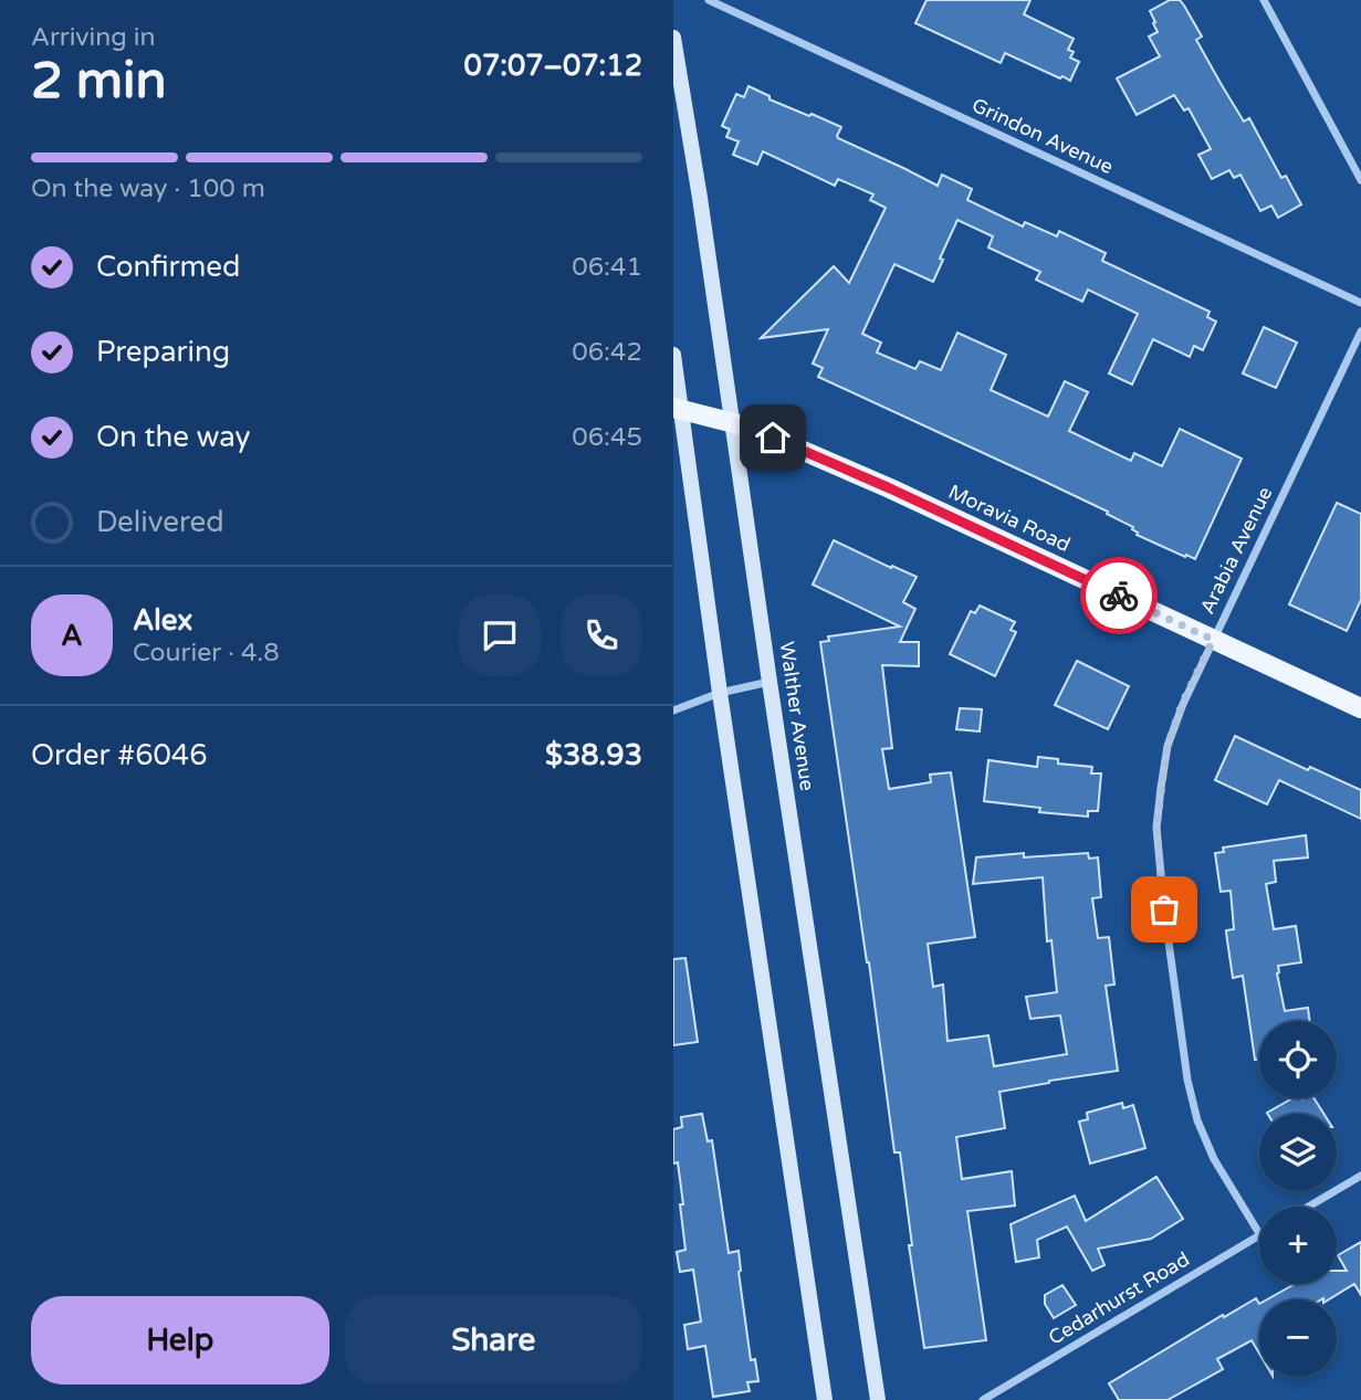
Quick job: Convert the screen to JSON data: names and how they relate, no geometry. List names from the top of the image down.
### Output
{
  "streets": {
    "main road": ["Moravia Road", "Walther Avenue"],
    "street": ["Grindon Avenue", "Arabia Avenue", "Cedarhurst Road"]
  },
  "crossings": [
    ["Moravia Road", "Arabia Avenue"],
    ["Moravia Road", "Walther Avenue"]
  ],
  "page": {
    "heading": ["2 min", "Arriving in", "07:07–07:12"],
    "panel": [
      "Alex",
      "Courier · 4.8",
      "Order #6046",
      "$38.93"
    ],
    "bar": "On the way · 100 m",
    "list": [
      ["Confirmed", "06:41"],
      ["Preparing", "06:42"],
      ["On the way", "06:45"],
      "Delivered"
    ],
    "round": "A",
    "map_buttons": ["+", "−"],
    "buttons": ["Help", "Share"]
  }
}
